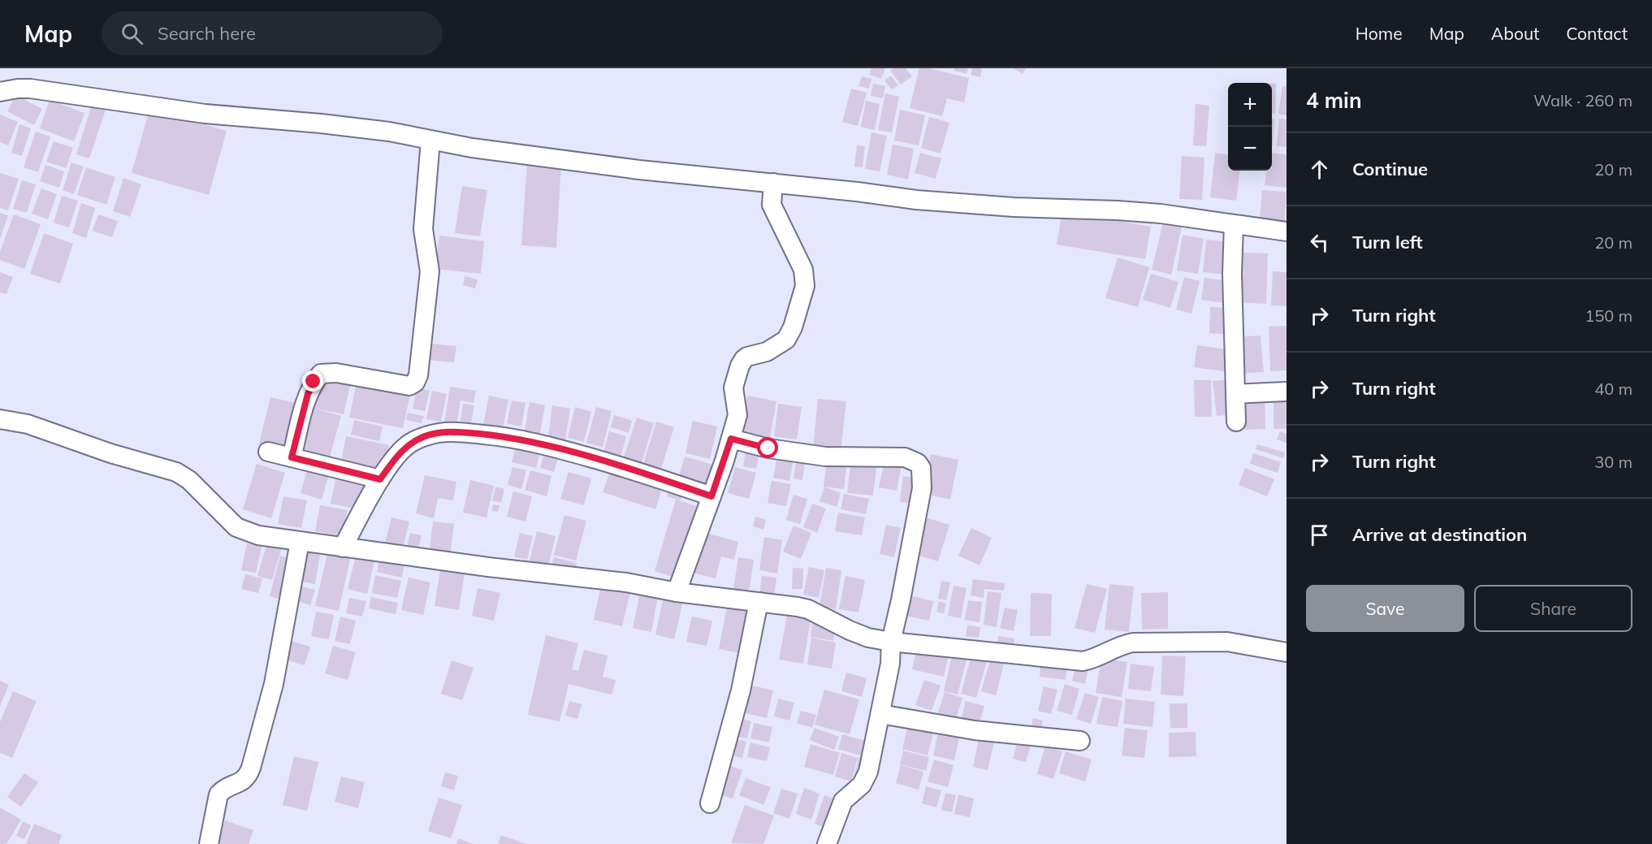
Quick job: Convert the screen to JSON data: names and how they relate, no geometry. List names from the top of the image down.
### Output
{
  "page": {
    "header": "Map",
    "search": "Search here",
    "nav": [
      "Home",
      "Map",
      "About",
      "Contact"
    ],
    "heading": ["4 min", "Walk · 260 m"],
    "map_buttons": ["+", "−"],
    "list": [
      ["Continue", "20 m"],
      ["Turn left", "20 m"],
      ["Turn right", "150 m"],
      ["Turn right", "40 m"],
      ["Turn right", "30 m"],
      "Arrive at destination"
    ],
    "buttons": ["Save", "Share"]
  }
}
